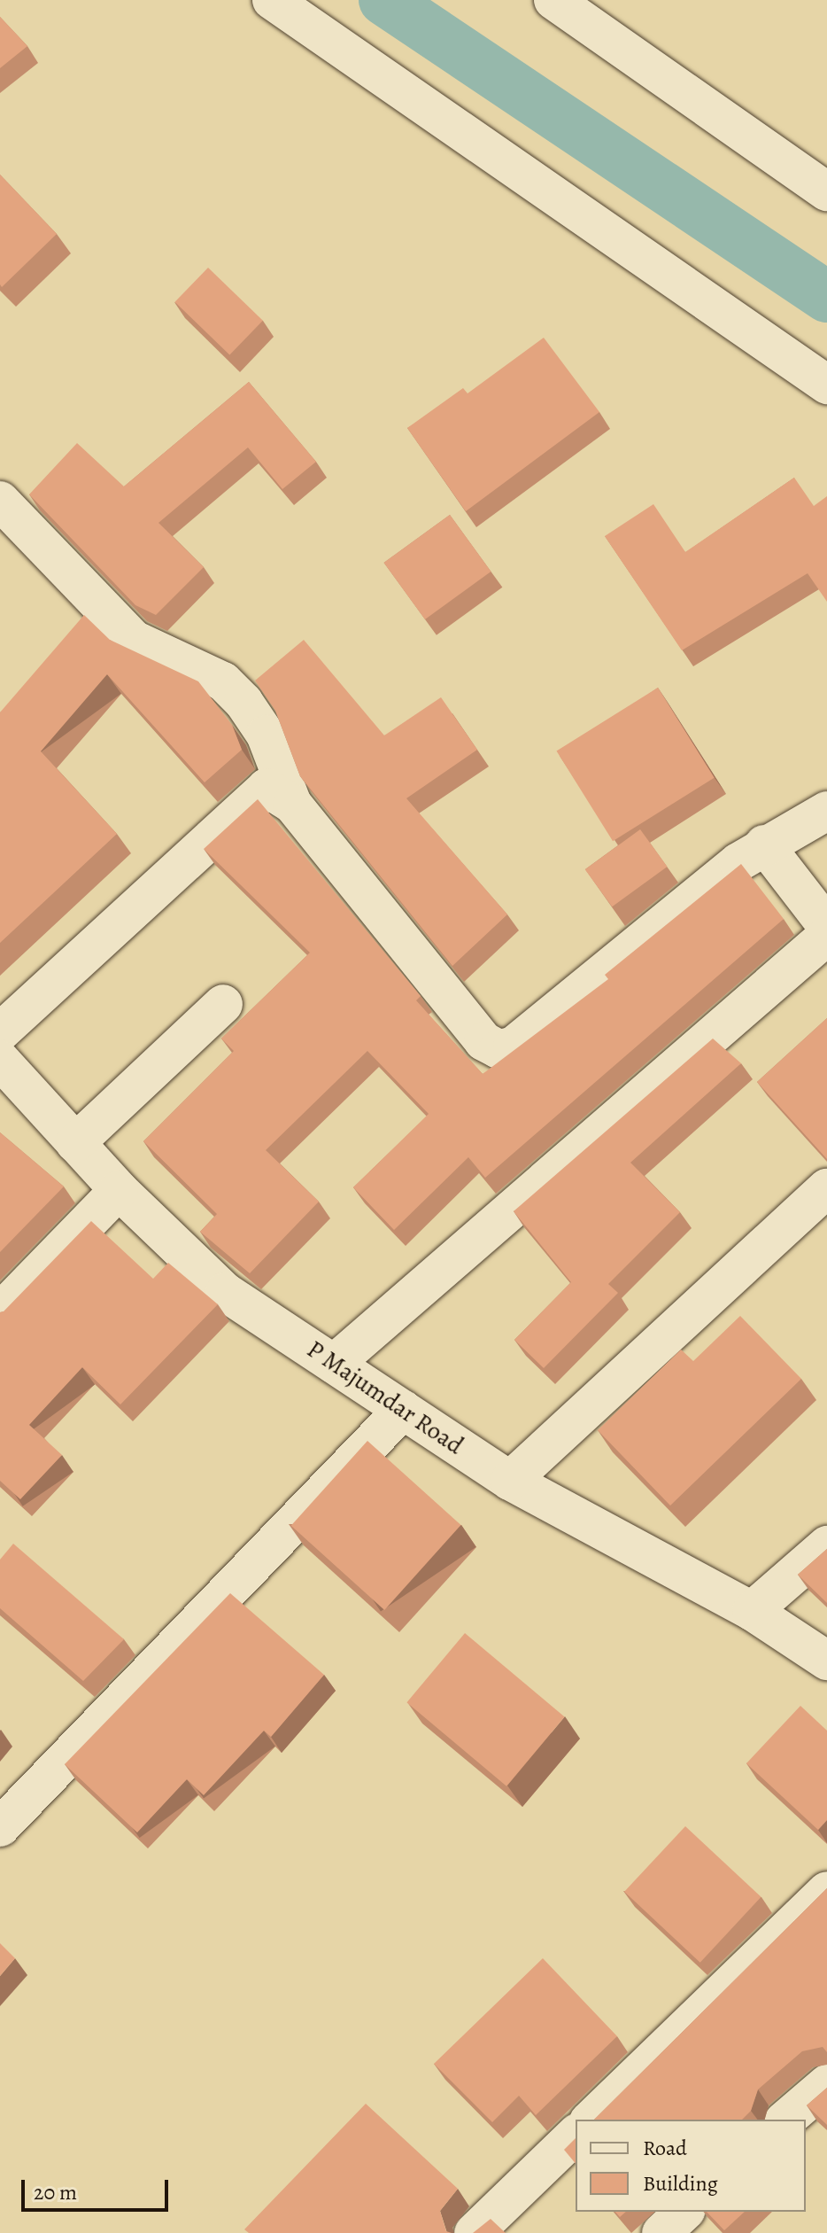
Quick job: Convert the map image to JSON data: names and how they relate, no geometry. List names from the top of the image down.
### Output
{
  "streets": {
    "street": ["P Majumdar Road"]
  },
  "legend": ["Road", "Building"],
  "scale_bar": "20 m"
}
